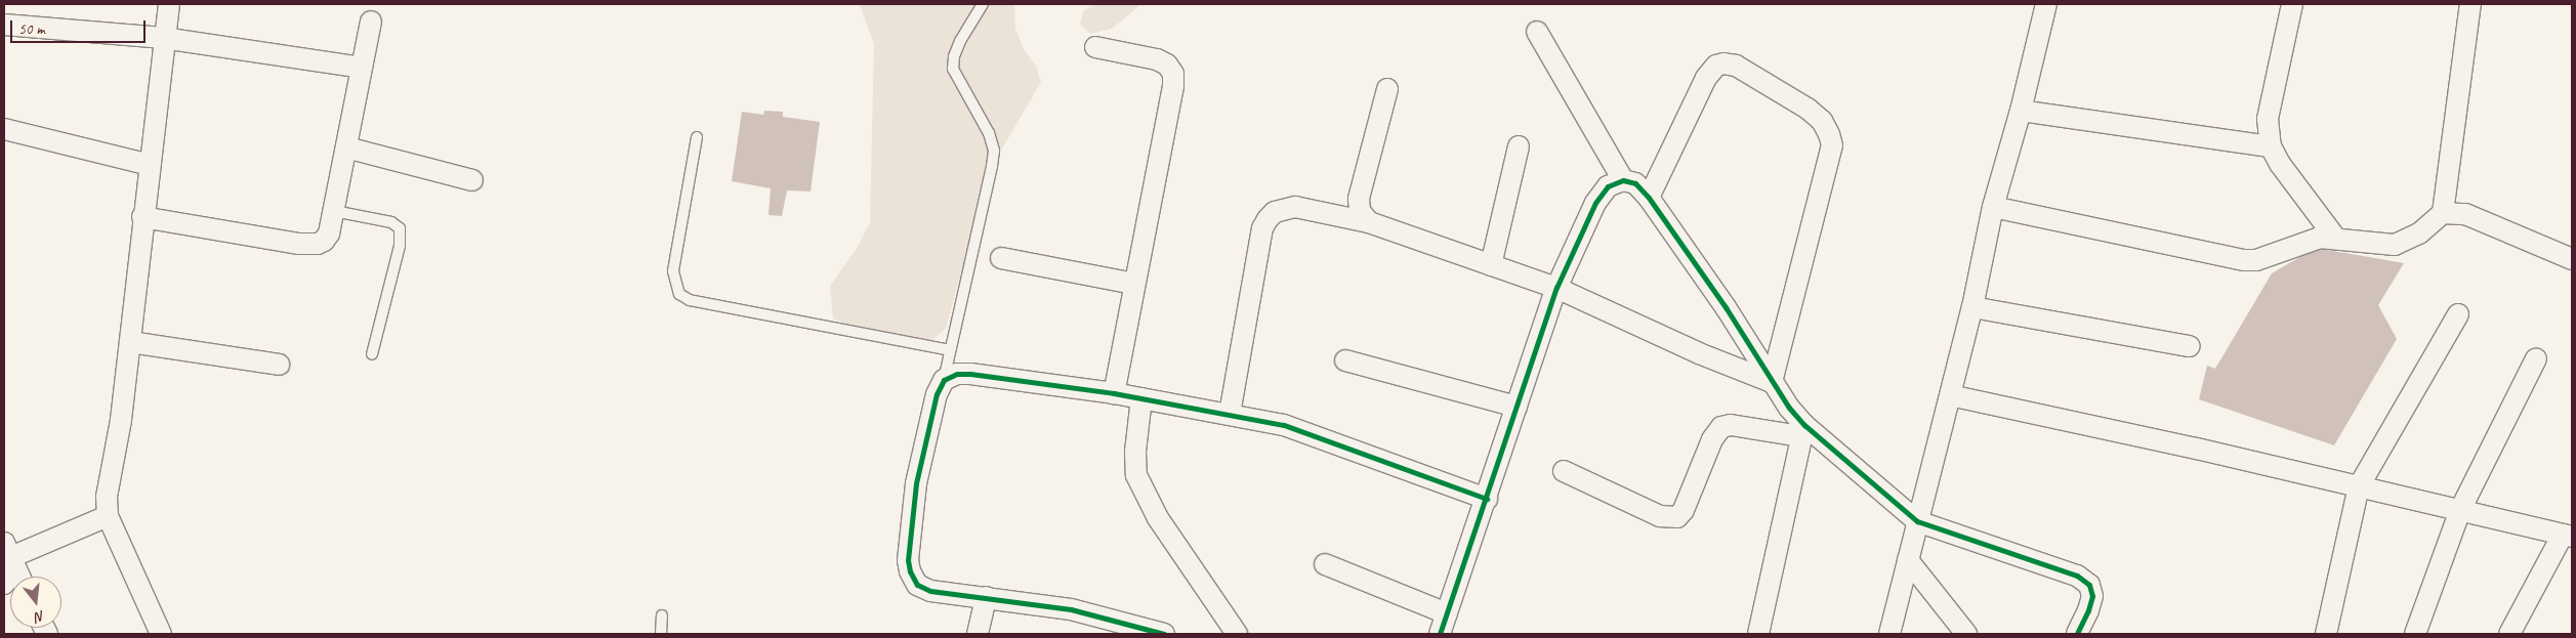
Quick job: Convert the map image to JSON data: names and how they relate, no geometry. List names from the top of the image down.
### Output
{
  "scale_bar": "50 m",
  "north": "bottom"
}
